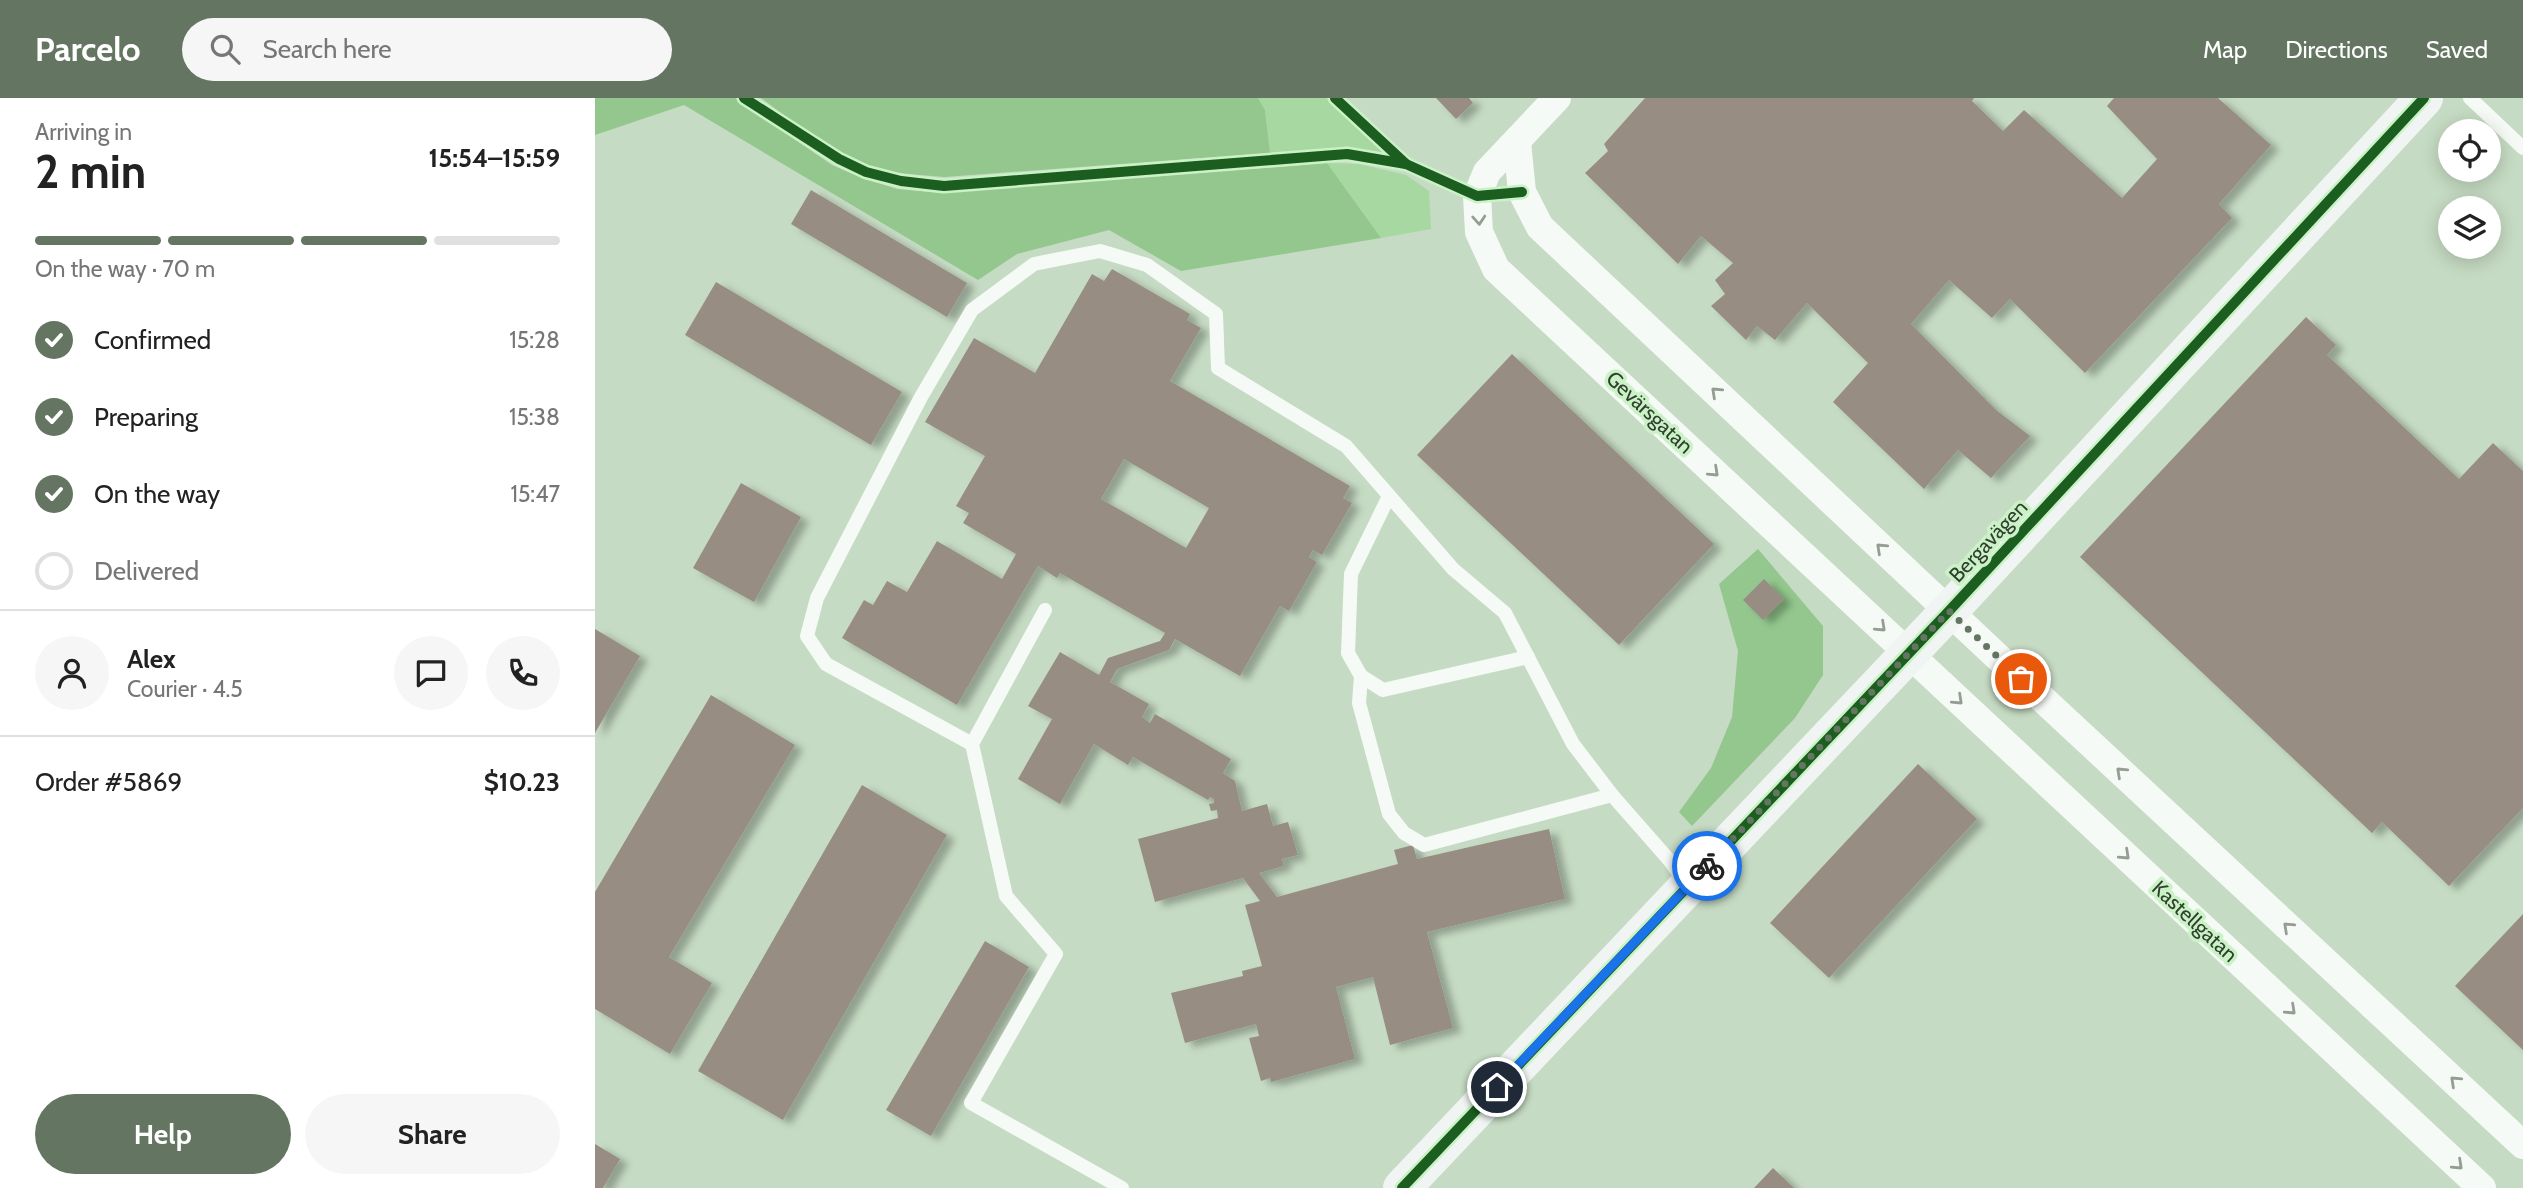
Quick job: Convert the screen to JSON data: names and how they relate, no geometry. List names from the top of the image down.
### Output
{
  "streets": {
    "street": ["Gevärsgatan", "Bergavägen", "Kastellgatan"]
  },
  "crossings": [
    ["Gevärsgatan", "Bergavägen"],
    ["Gevärsgatan", "Kastellgatan"],
    ["Bergavägen", "Kastellgatan"]
  ],
  "page": {
    "header": "Parcelo",
    "search": "Search here",
    "nav": ["Map", "Directions", "Saved"],
    "heading": ["2 min", "Arriving in", "15:54–15:59"],
    "panel": [
      "Alex",
      "Courier · 4.5",
      "Order #5869",
      "$10.23"
    ],
    "bar": "On the way · 70 m",
    "list": [
      ["Confirmed", "15:28"],
      ["Preparing", "15:38"],
      ["On the way", "15:47"],
      "Delivered"
    ],
    "buttons": ["Help", "Share"]
  }
}
